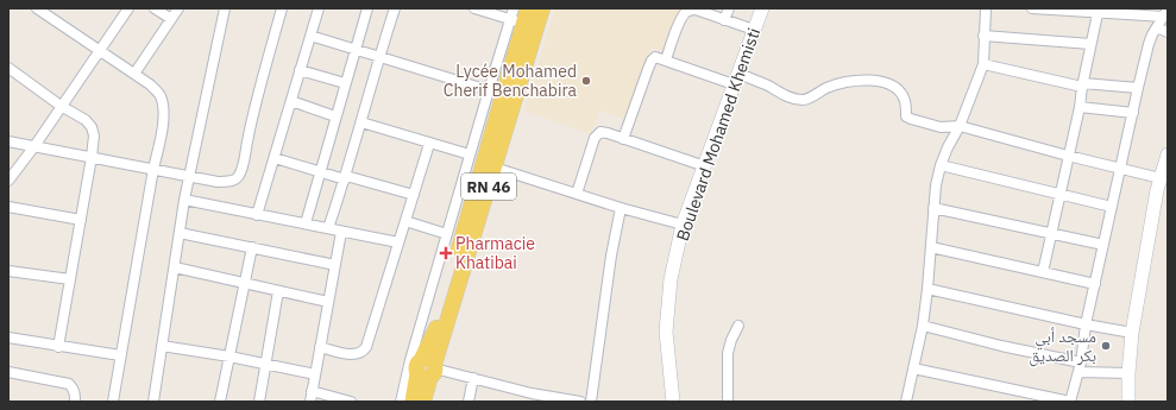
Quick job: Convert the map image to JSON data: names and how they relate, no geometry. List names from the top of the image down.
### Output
{
  "streets": {
    "main road": ["Boulevard Mohamed Khemisti", "RN 46"]
  },
  "places": {
    "other": ["Lycée Mohamed Cherif Benchabira", "مسجد أبي بكر الصديق"],
    "health": ["Pharmacie Khatibai"]
  }
}
